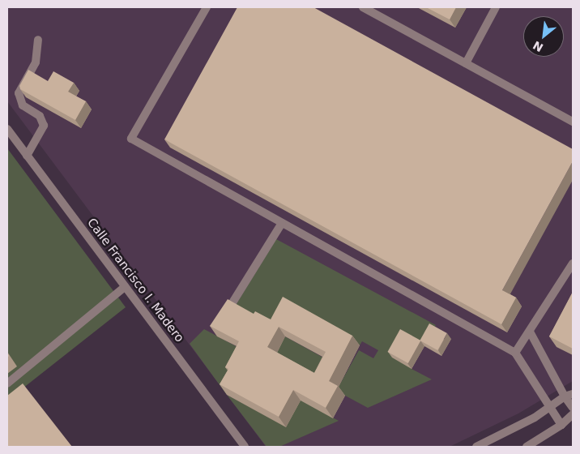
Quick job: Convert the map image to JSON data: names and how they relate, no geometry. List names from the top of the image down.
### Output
{
  "streets": {
    "street": ["Calle Francisco I. Madero"]
  },
  "north": "bottom left"
}
